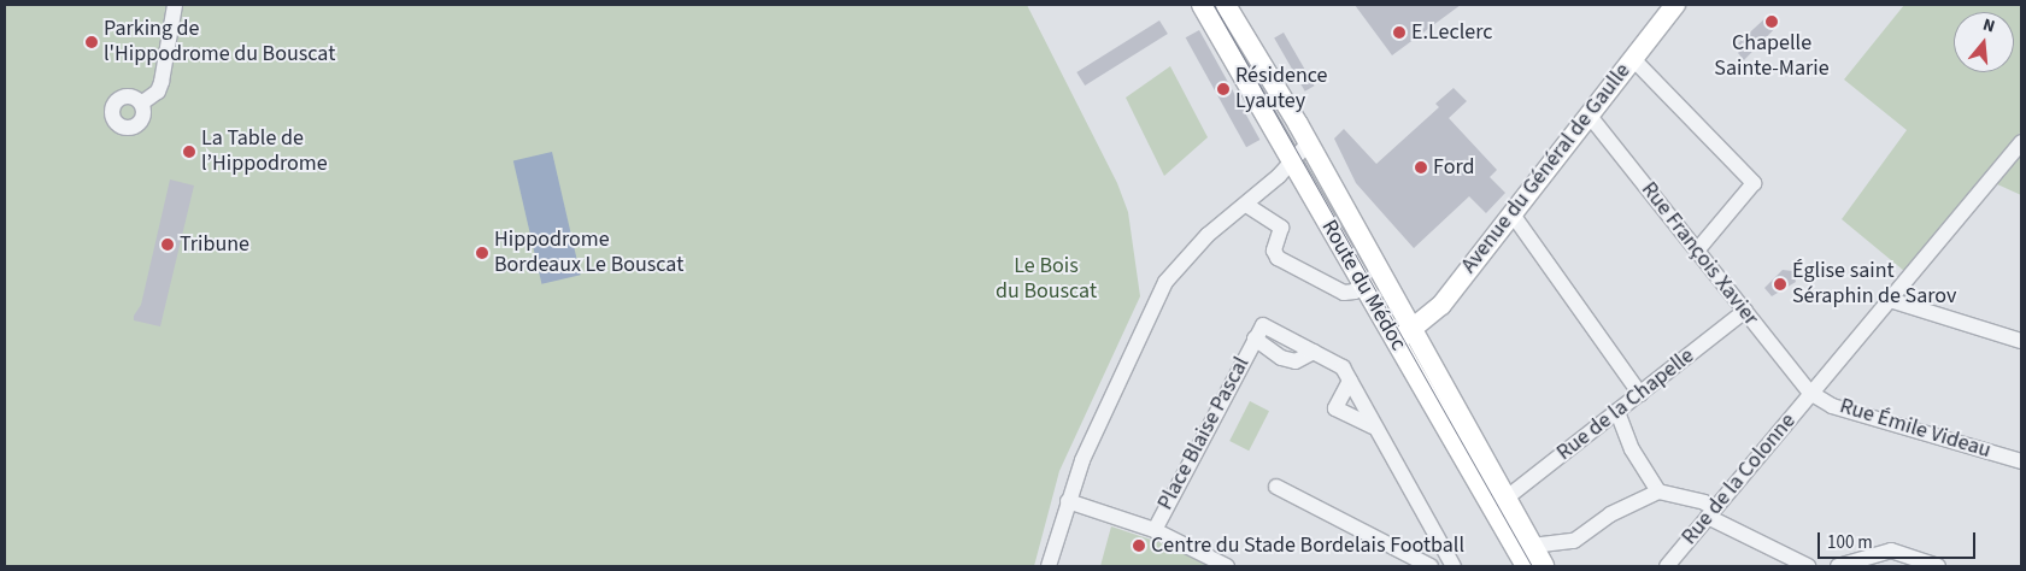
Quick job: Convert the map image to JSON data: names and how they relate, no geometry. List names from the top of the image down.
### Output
{
  "streets": {
    "main road": ["Avenue du Général de Gaulle", "Route du Médoc"],
    "street": [
      "Rue François Xavier",
      "Rue de la Chapelle",
      "Rue Émile Videau",
      "Place Blaise Pascal",
      "Rue de la Colonne"
    ]
  },
  "crossings": [
    ["Avenue du Général de Gaulle", "Rue François Xavier"],
    ["Avenue du Général de Gaulle", "Route du Médoc"],
    ["Rue François Xavier", "Rue de la Chapelle"],
    ["Rue François Xavier", "Rue Émile Videau"],
    ["Rue François Xavier", "Rue de la Colonne"],
    ["Route du Médoc", "Rue de la Chapelle"],
    ["Rue Émile Videau", "Rue de la Colonne"]
  ],
  "parks": ["Le Bois du Bouscat"],
  "places": [
    "Chapelle Sainte-Marie",
    "E.Leclerc",
    "Parking de l'Hippodrome du Bouscat",
    "Résidence Lyautey",
    "La Table de l’Hippodrome",
    "Ford",
    "Tribune",
    "Hippodrome Bordeaux Le Bouscat",
    "Église saint Séraphin de Sarov",
    "Centre du Stade Bordelais Football"
  ],
  "scale_bar": "100 m",
  "north": "top"
}
